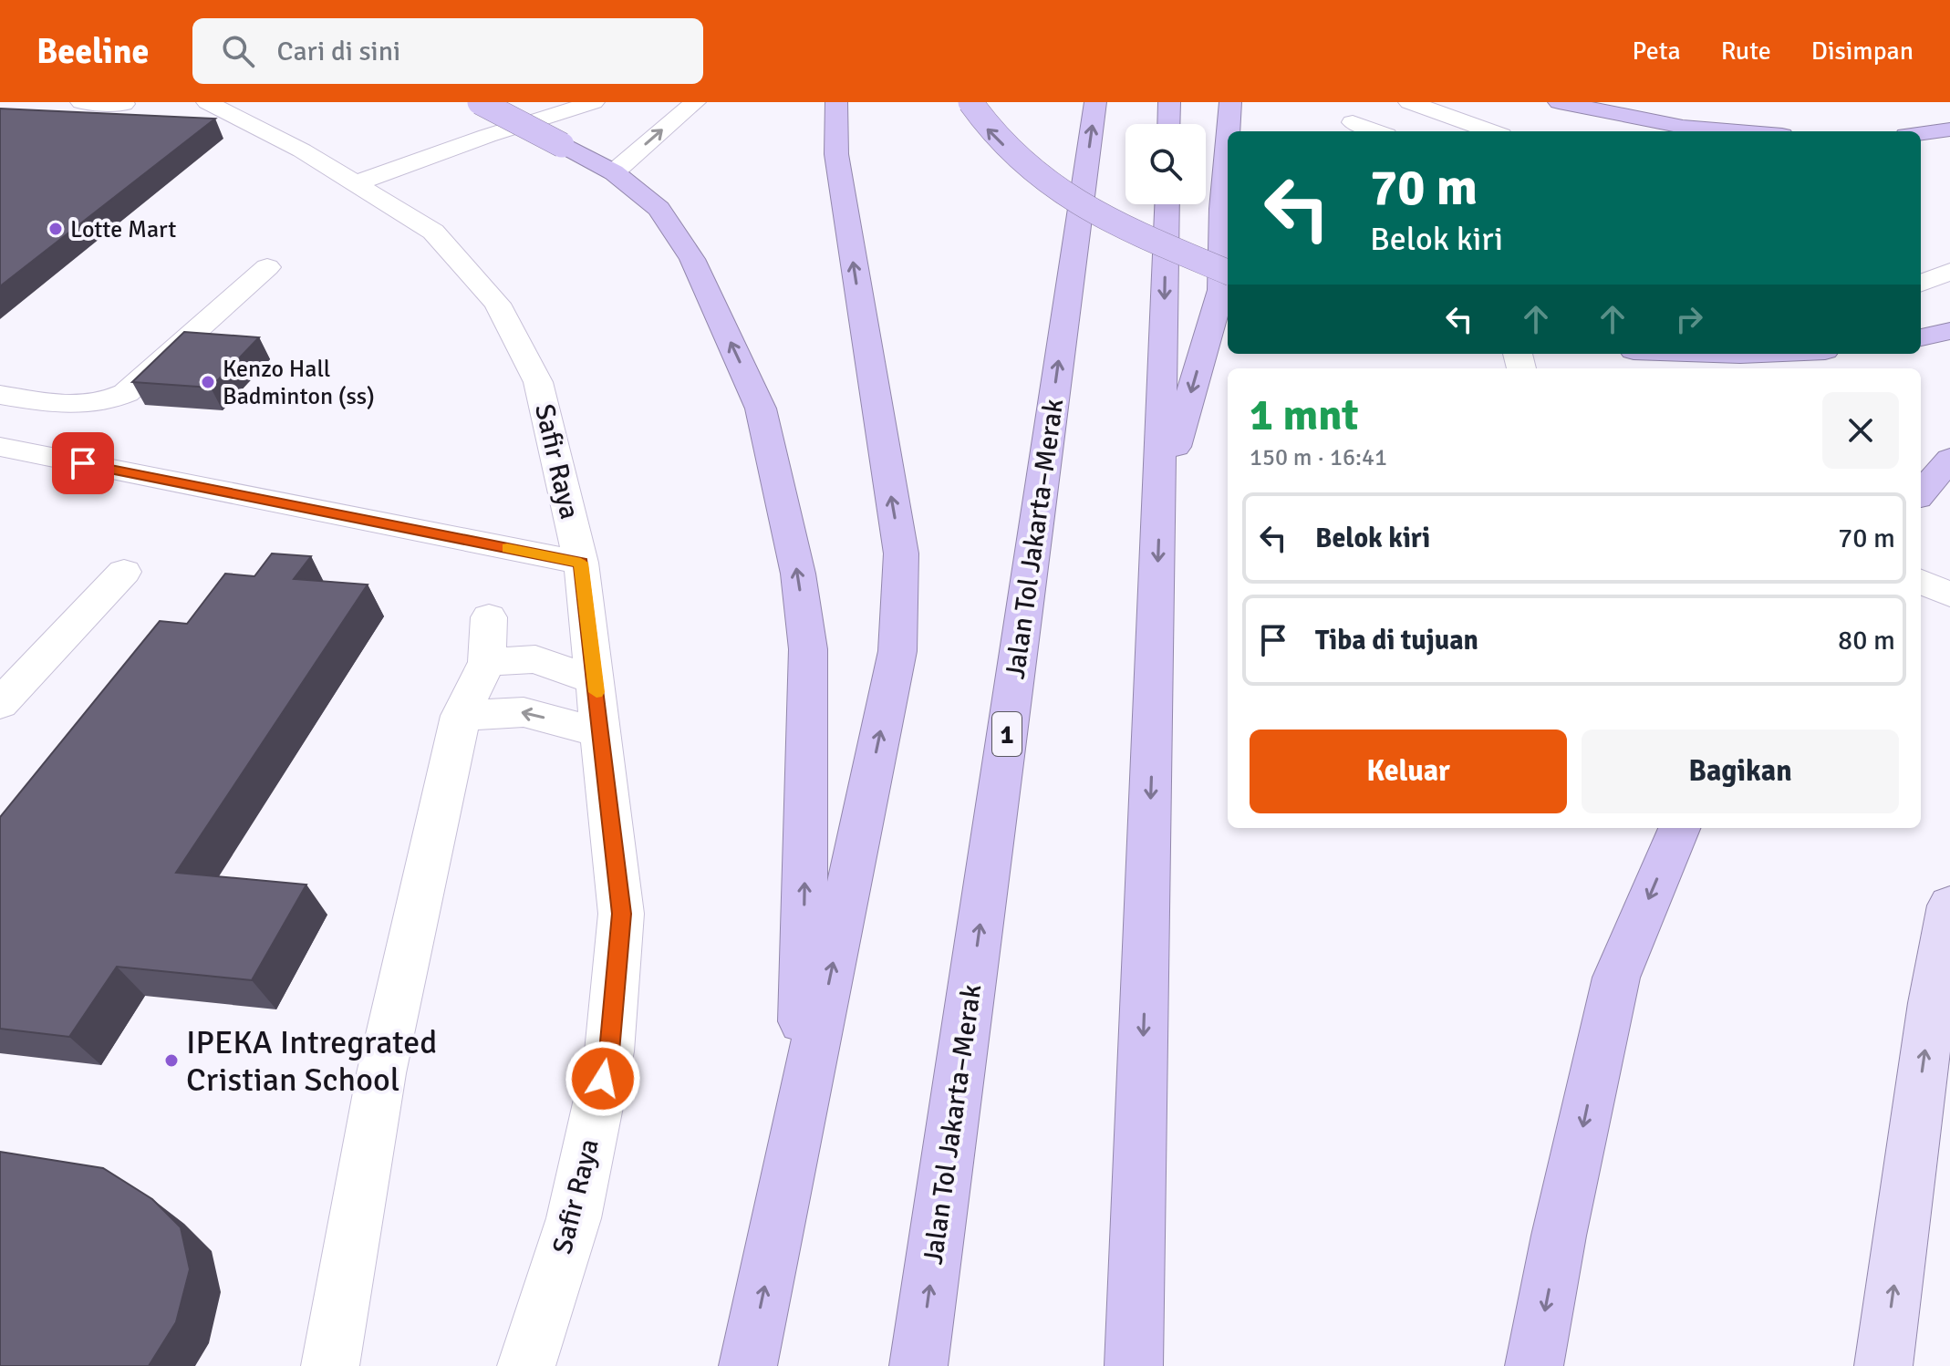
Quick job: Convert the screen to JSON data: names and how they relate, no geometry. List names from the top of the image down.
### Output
{
  "streets": {
    "highway": ["Jalan Tol Jakarta–Merak", "1"],
    "street": ["Safir Raya"]
  },
  "places": ["Lotte Mart", "Kenzo Hall Badminton (ss)", "IPEKA Intregrated Cristian School"],
  "page": {
    "header": "Beeline",
    "search": "Cari di sini",
    "nav": ["Peta", "Rute", "Disimpan"],
    "turn": ["70 m", "Belok kiri"],
    "heading": ["1 mnt", "150 m · 16:41"],
    "list": [
      {
        "name": "Belok kiri",
        "value": "70 m"
      },
      {
        "name": "Tiba di tujuan",
        "value": "80 m"
      }
    ],
    "buttons": ["Keluar", "Bagikan"]
  }
}
